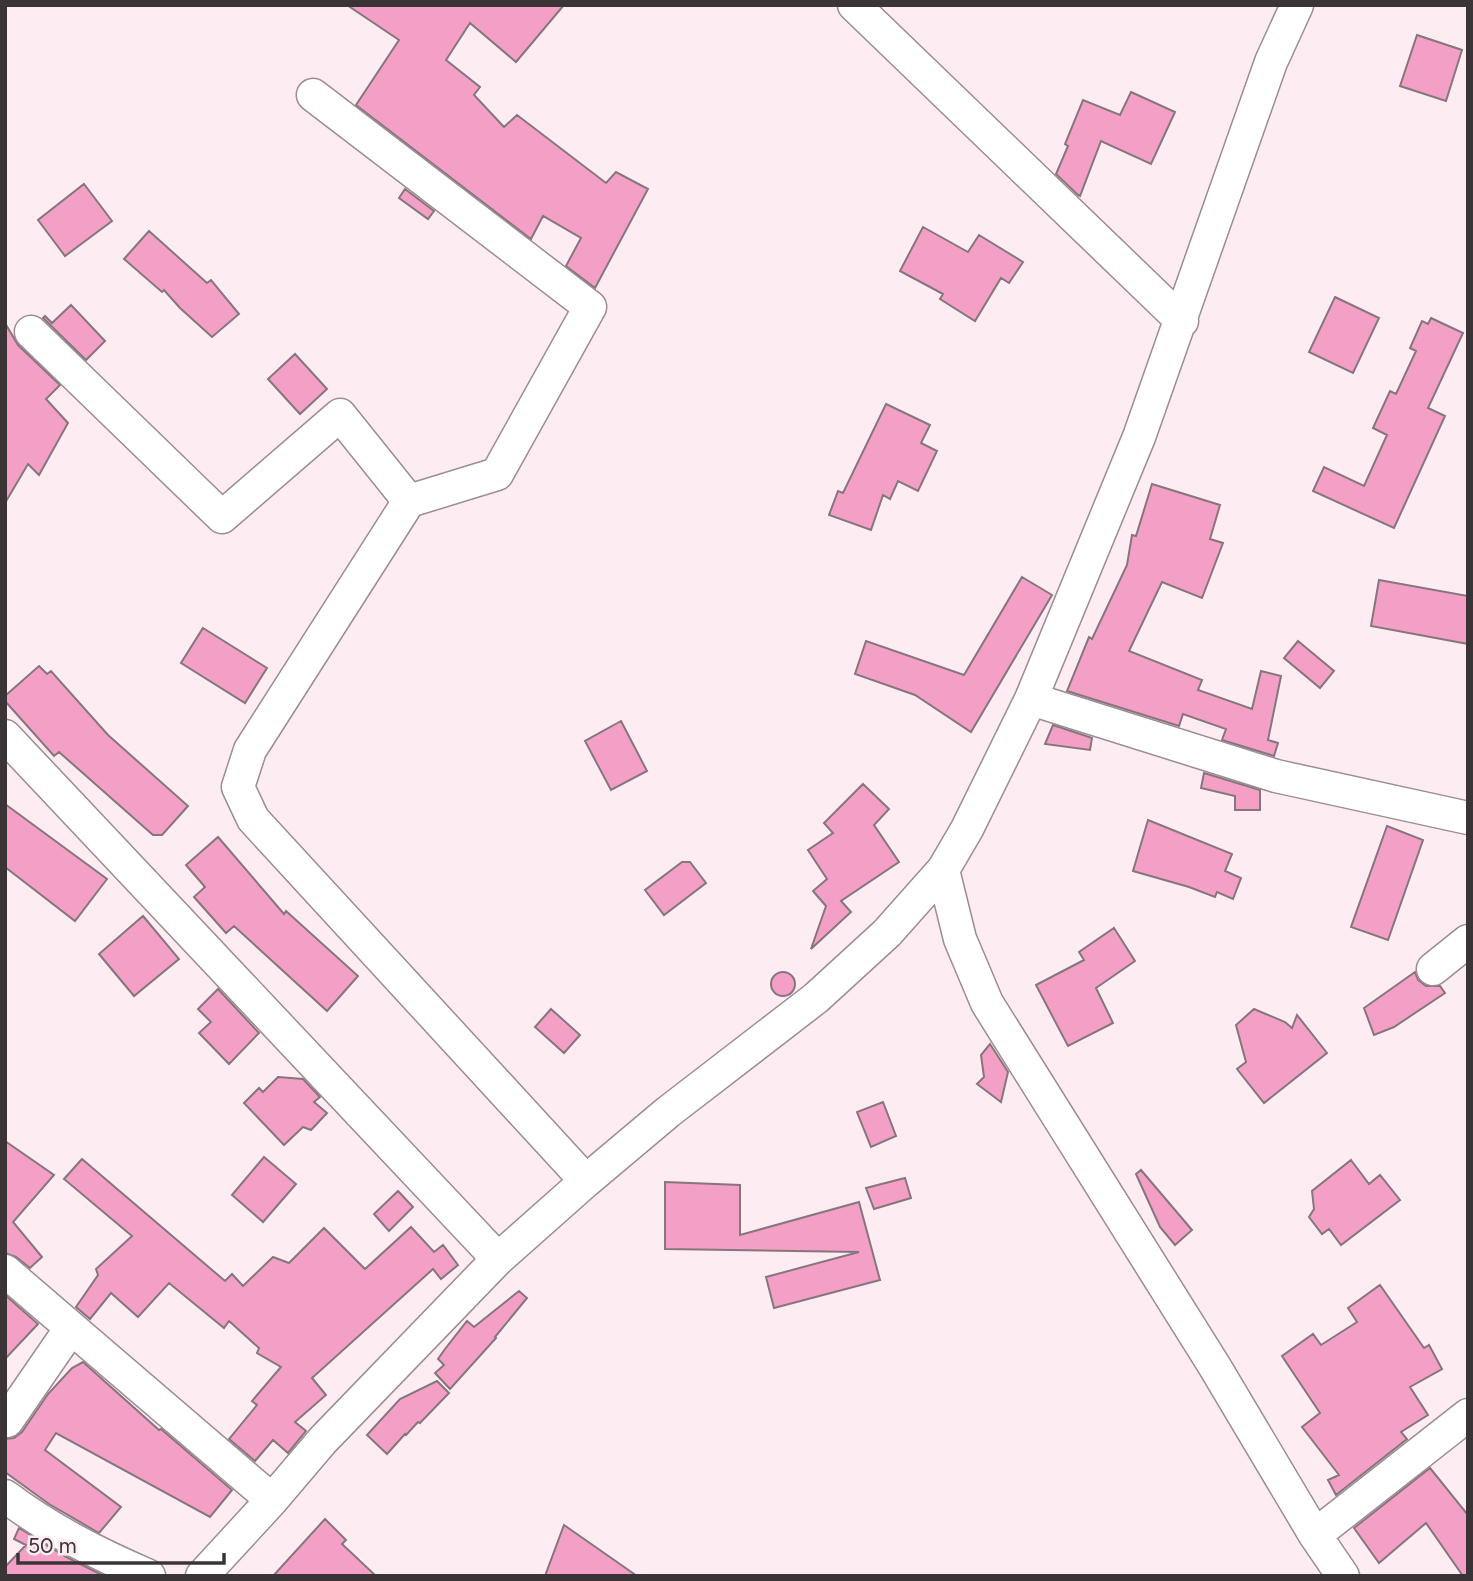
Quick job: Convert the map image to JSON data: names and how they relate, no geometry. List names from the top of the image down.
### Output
{
  "scale_bar": "50 m"
}
